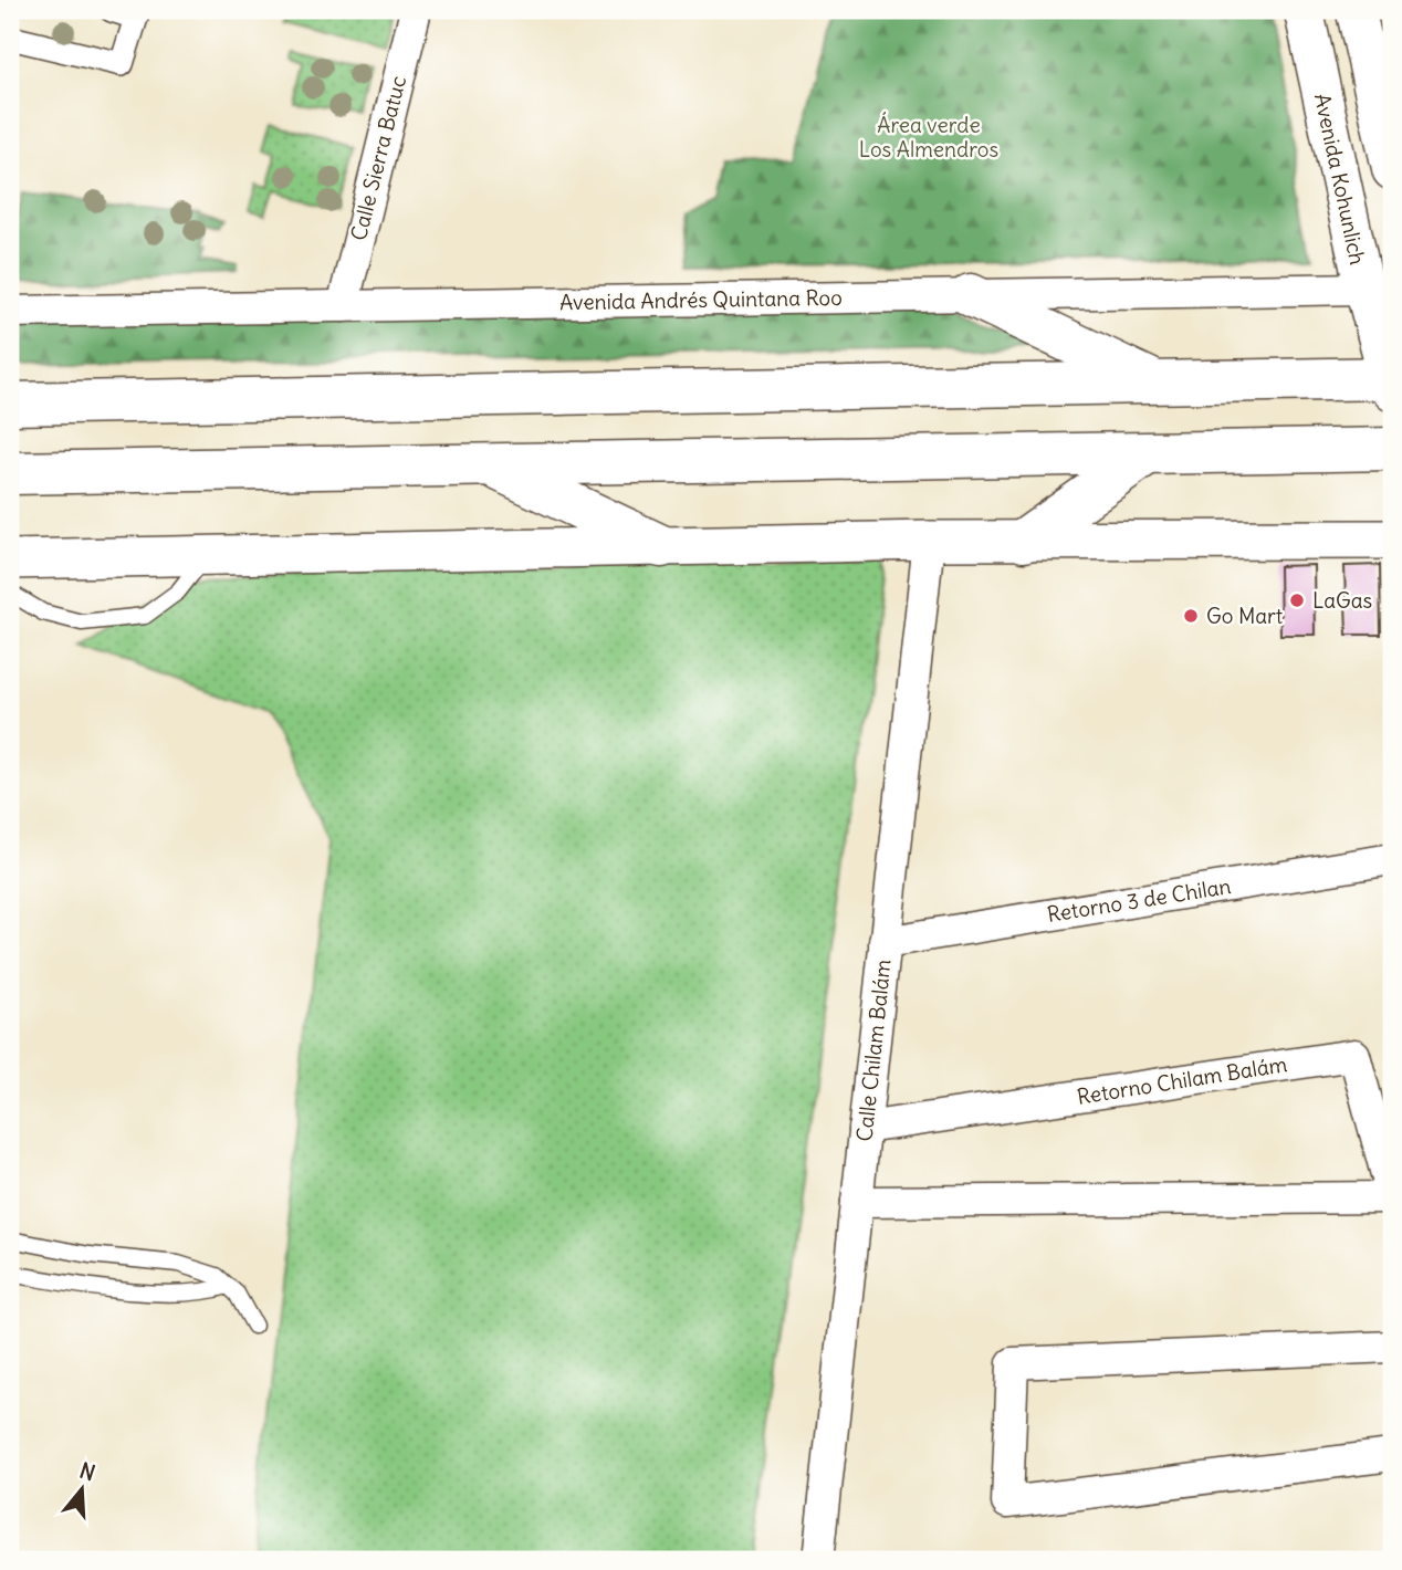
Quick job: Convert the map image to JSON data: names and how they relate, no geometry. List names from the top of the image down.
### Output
{
  "streets": {
    "street": [
      "Calle Sierra Batuc",
      "Avenida Kohunlich",
      "Avenida Andrés Quintana Roo",
      "Retorno 3 de Chilan",
      "Calle Chilam Balám",
      "Retorno Chilam Balám"
    ]
  },
  "crossings": [
    ["Calle Sierra Batuc", "Avenida Andrés Quintana Roo"],
    ["Avenida Kohunlich", "Avenida Andrés Quintana Roo"],
    ["Retorno 3 de Chilan", "Calle Chilam Balám"],
    ["Calle Chilam Balám", "Retorno Chilam Balám"]
  ],
  "parks": ["Área verde Los Almendros"],
  "places": ["LaGas", "Go Mart"],
  "north": "top"
}
